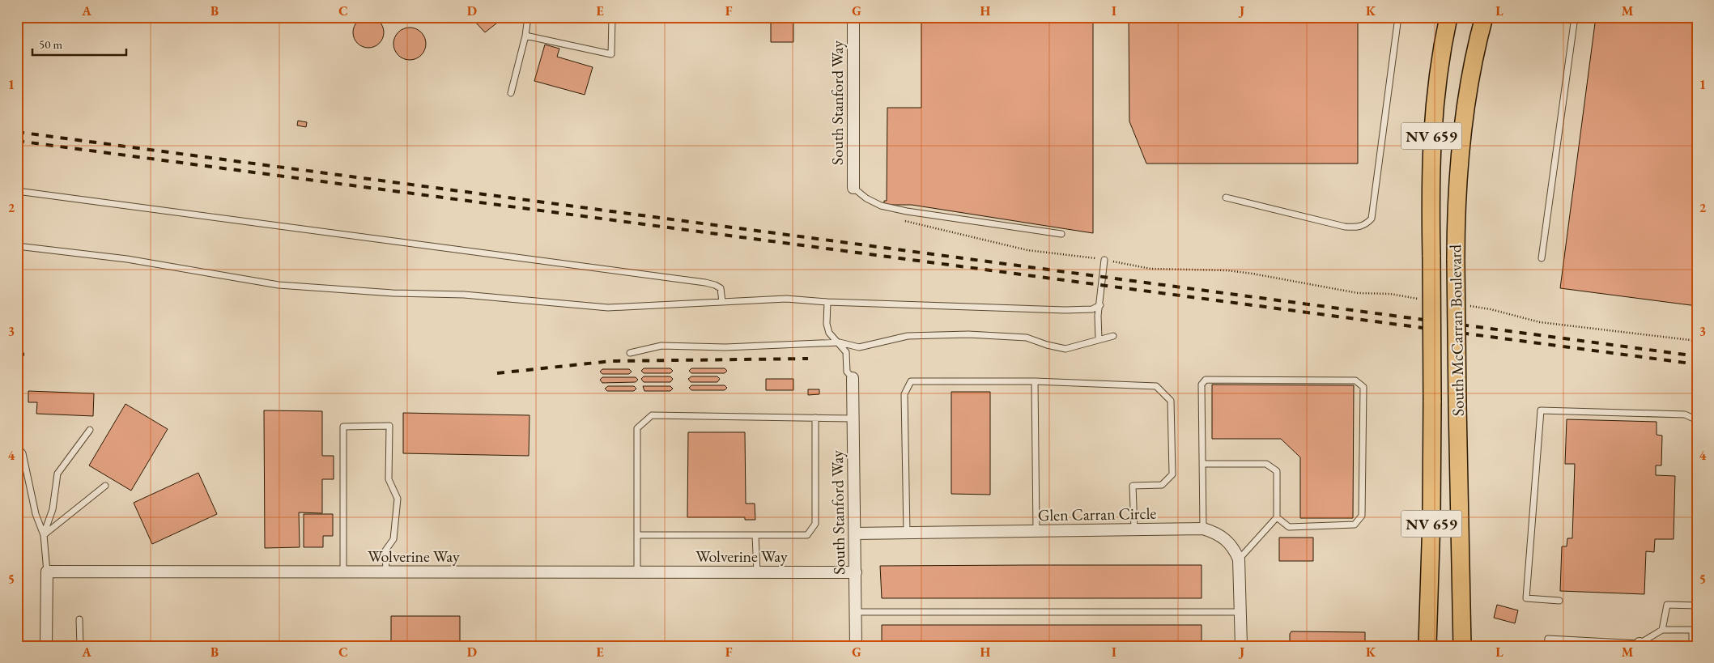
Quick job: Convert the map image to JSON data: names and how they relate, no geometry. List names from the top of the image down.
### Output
{
  "streets": {
    "main road": ["NV 659", "South McCarran Boulevard"],
    "street": ["South Stanford Way", "Glen Carran Circle", "Wolverine Way"]
  },
  "crossings": [
    ["South Stanford Way", "Glen Carran Circle"],
    ["South Stanford Way", "Wolverine Way"]
  ],
  "scale_bar": "50 m",
  "grid": {
    "columns": [
      "A",
      "B",
      "C",
      "D",
      "E",
      "F",
      "G",
      "H",
      "I",
      "J",
      "K",
      "L",
      "M"
    ],
    "rows": [
      "1",
      "2",
      "3",
      "4",
      "5"
    ]
  }
}
